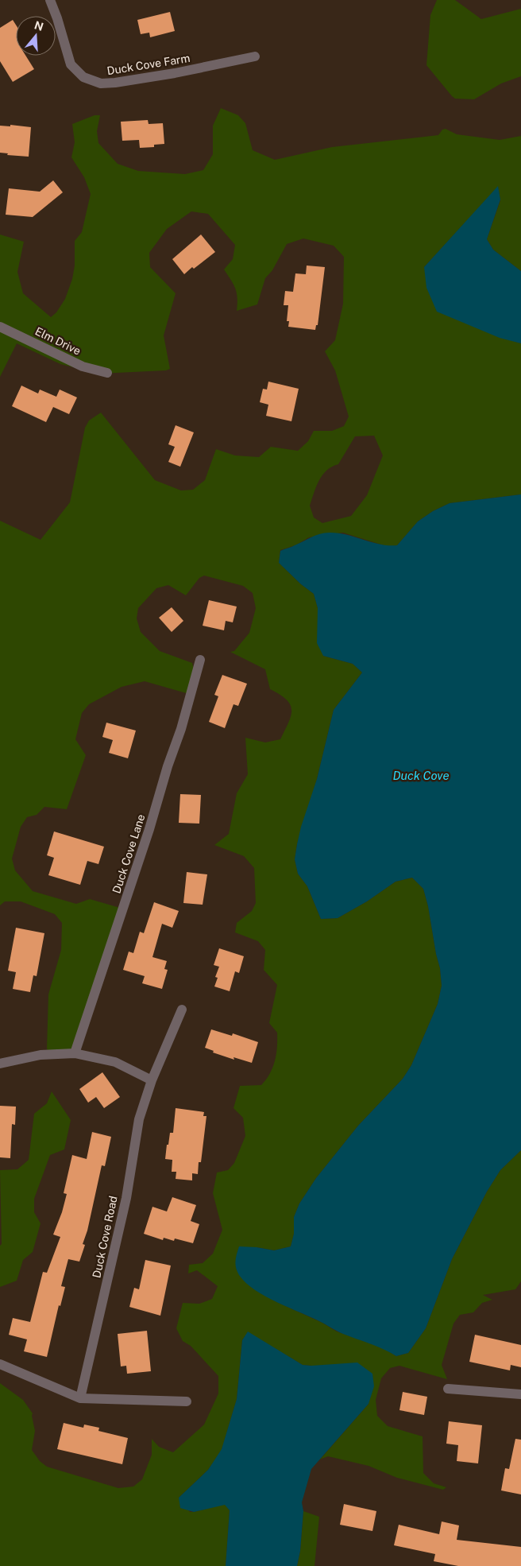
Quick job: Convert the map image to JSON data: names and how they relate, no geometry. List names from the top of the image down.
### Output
{
  "streets": {
    "street": [
      "Duck Cove Farm",
      "Elm Drive",
      "Duck Cove Lane",
      "Duck Cove Road"
    ]
  },
  "water": ["Duck Cove"],
  "north": "top"
}
